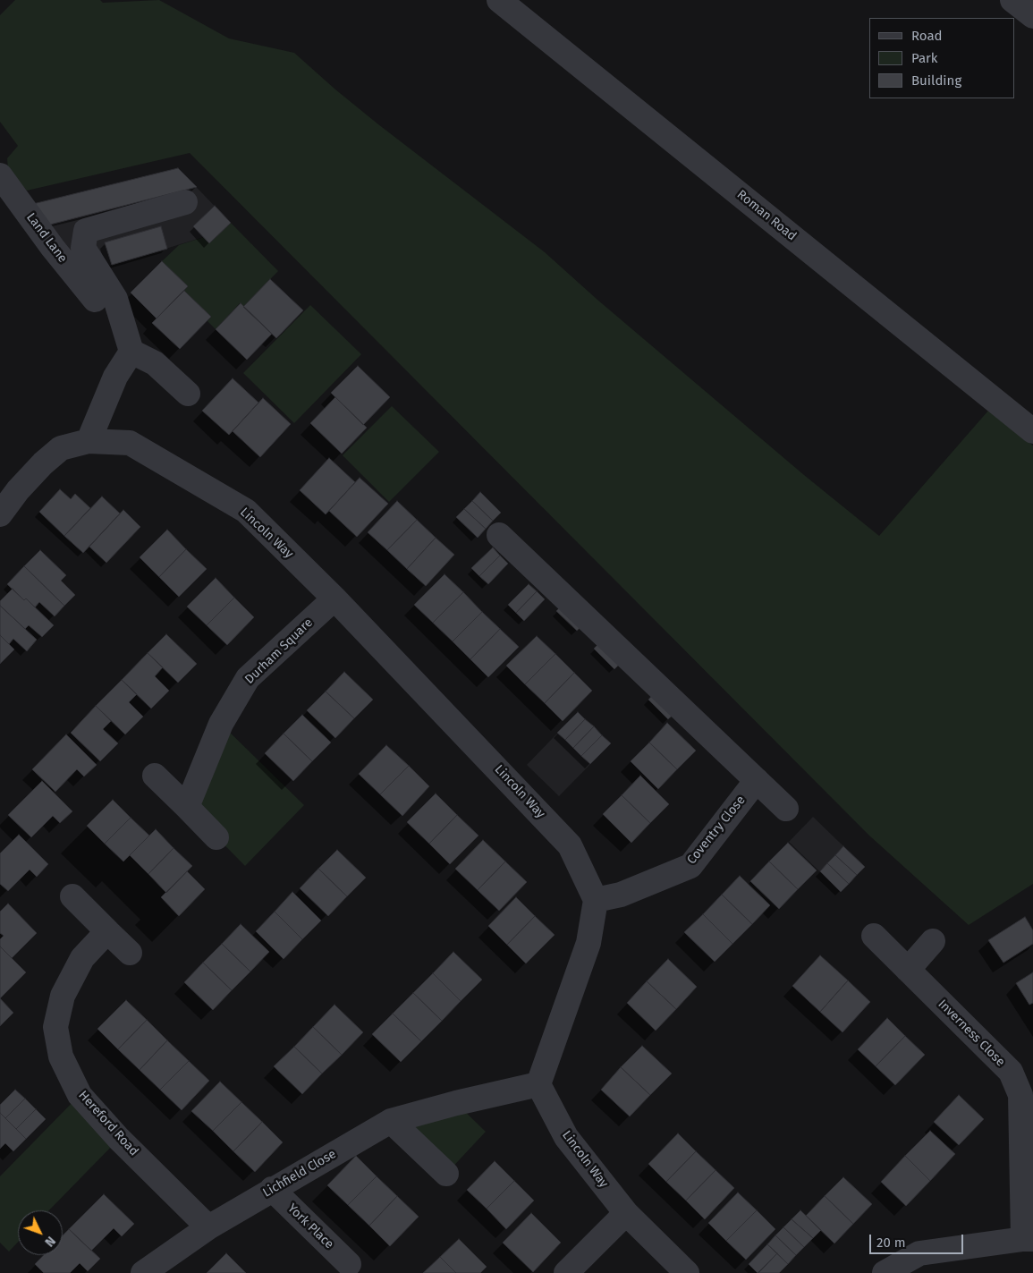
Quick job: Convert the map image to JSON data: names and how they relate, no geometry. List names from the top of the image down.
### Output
{
  "streets": {
    "street": [
      "Roman Road",
      "Land Lane",
      "Lincoln Way",
      "Durham Square",
      "Coventry Close",
      "Inverness Close",
      "Hereford Road",
      "Lichfield Close",
      "York Place"
    ]
  },
  "crossings": [
    ["Lincoln Way", "Durham Square"],
    ["Lincoln Way", "Coventry Close"],
    ["Lincoln Way", "Lichfield Close"],
    ["Hereford Road", "Lichfield Close"],
    ["Lichfield Close", "York Place"]
  ],
  "legend": ["Road", "Park", "Building"],
  "scale_bar": "20 m",
  "north": "bottom right"
}
